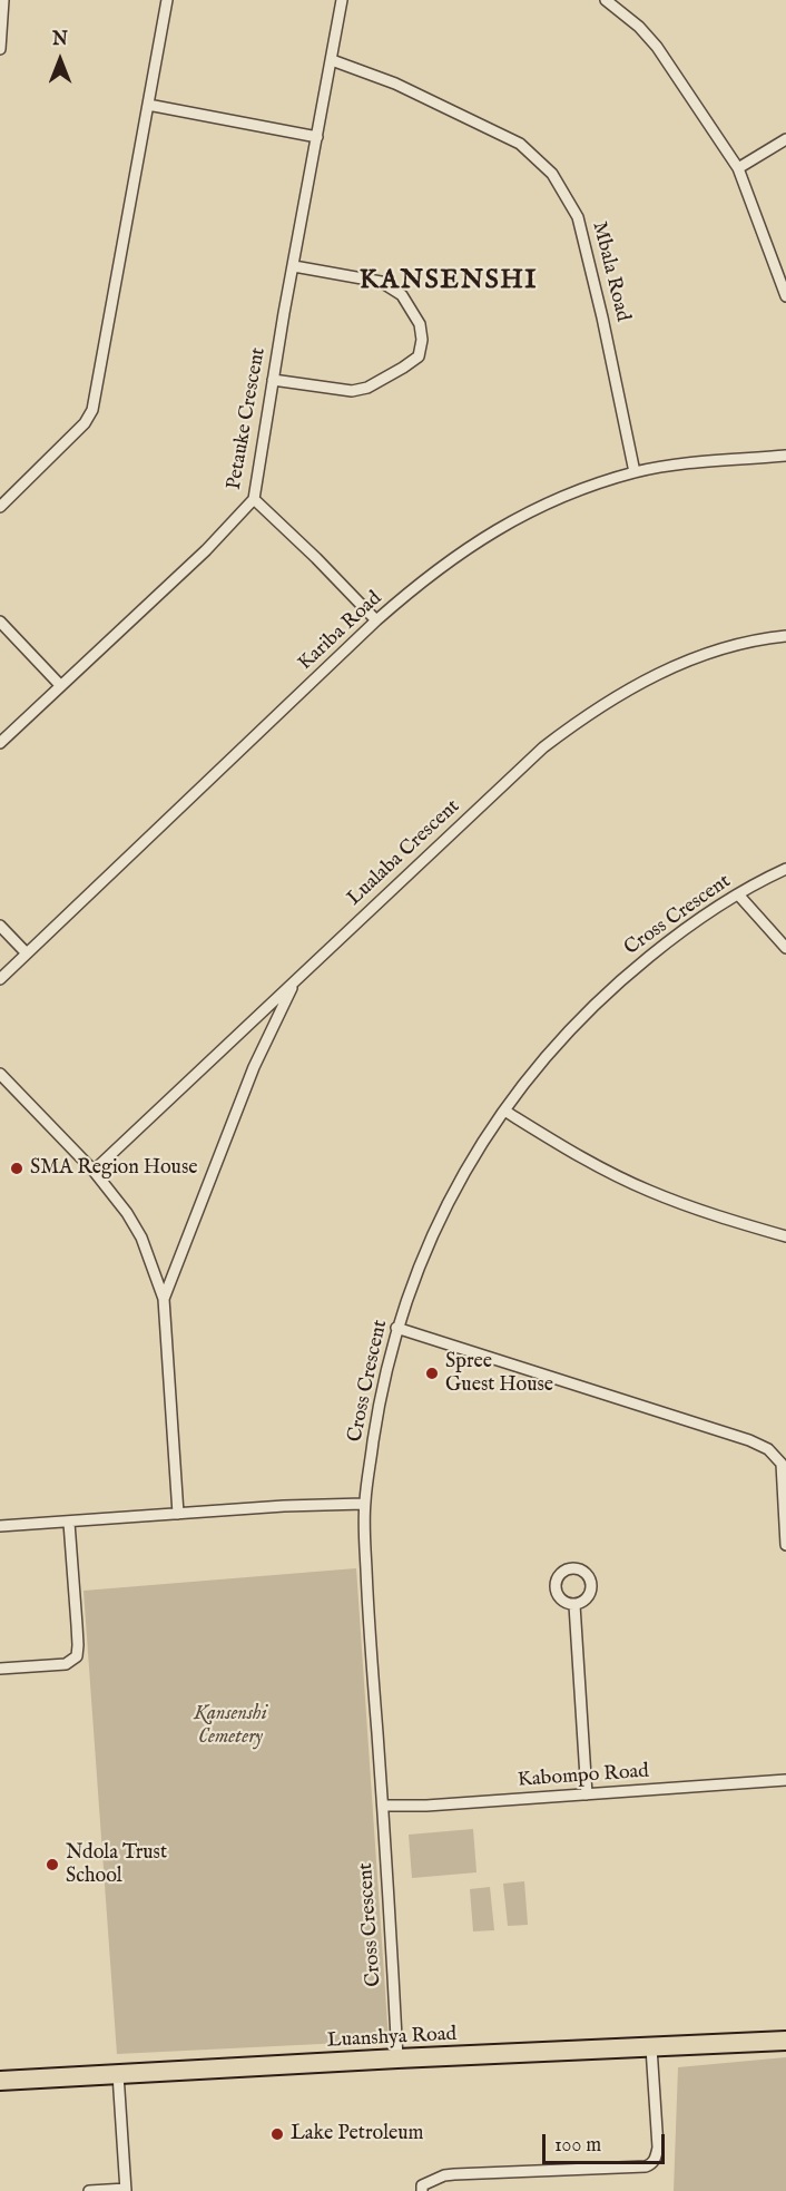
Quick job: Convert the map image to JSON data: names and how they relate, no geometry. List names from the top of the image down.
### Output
{
  "streets": {
    "highway": ["Luanshya Road"],
    "street": [
      "Mbala Road",
      "Petauke Crescent",
      "Kariba Road",
      "Lualaba Crescent",
      "Cross Crescent",
      "Kabompo Road"
    ]
  },
  "crossings": [
    ["Mbala Road", "Petauke Crescent"],
    ["Mbala Road", "Kariba Road"],
    ["Cross Crescent", "Kabompo Road"],
    ["Cross Crescent", "Luanshya Road"]
  ],
  "districts": ["KANSENSHI"],
  "parks": ["Kansenshi Cemetery"],
  "places": [
    "SMA Region House",
    "Spree Guest House",
    "Ndola Trust School",
    "Lake Petroleum"
  ],
  "scale_bar": "100 m",
  "north": "top"
}
